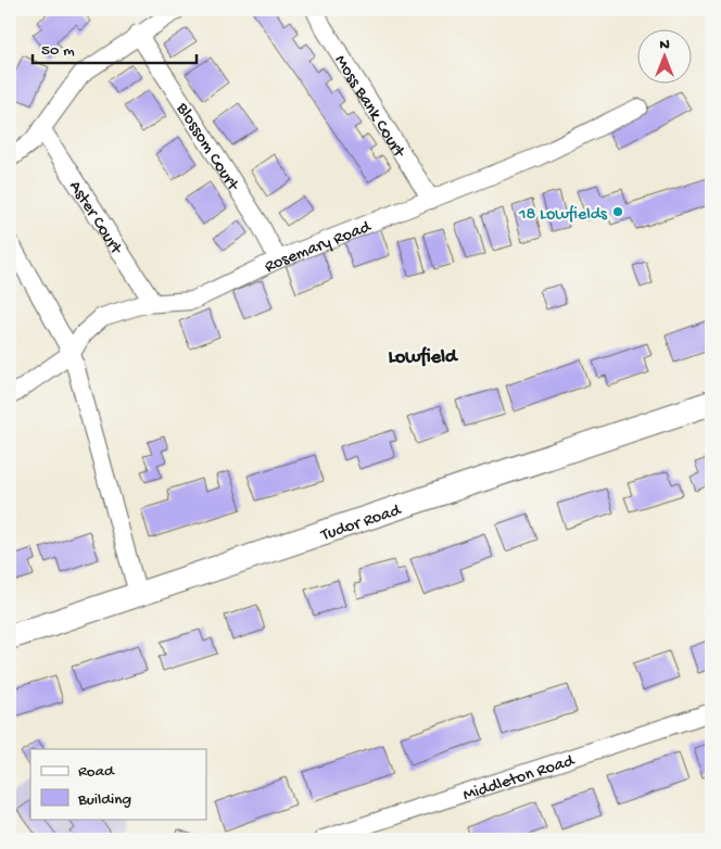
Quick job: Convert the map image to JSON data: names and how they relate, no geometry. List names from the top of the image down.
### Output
{
  "streets": {
    "street": [
      "Moss Bank Court",
      "Blossom Court",
      "Aster Court",
      "Rosemary Road",
      "Tudor Road",
      "Middleton Road"
    ]
  },
  "crossings": [
    ["Moss Bank Court", "Rosemary Road"],
    ["Blossom Court", "Rosemary Road"],
    ["Aster Court", "Rosemary Road"]
  ],
  "districts": ["Lowfield"],
  "places": ["18 Lowfields"],
  "legend": ["Road", "Building"],
  "scale_bar": "50 m",
  "north": "top"
}
